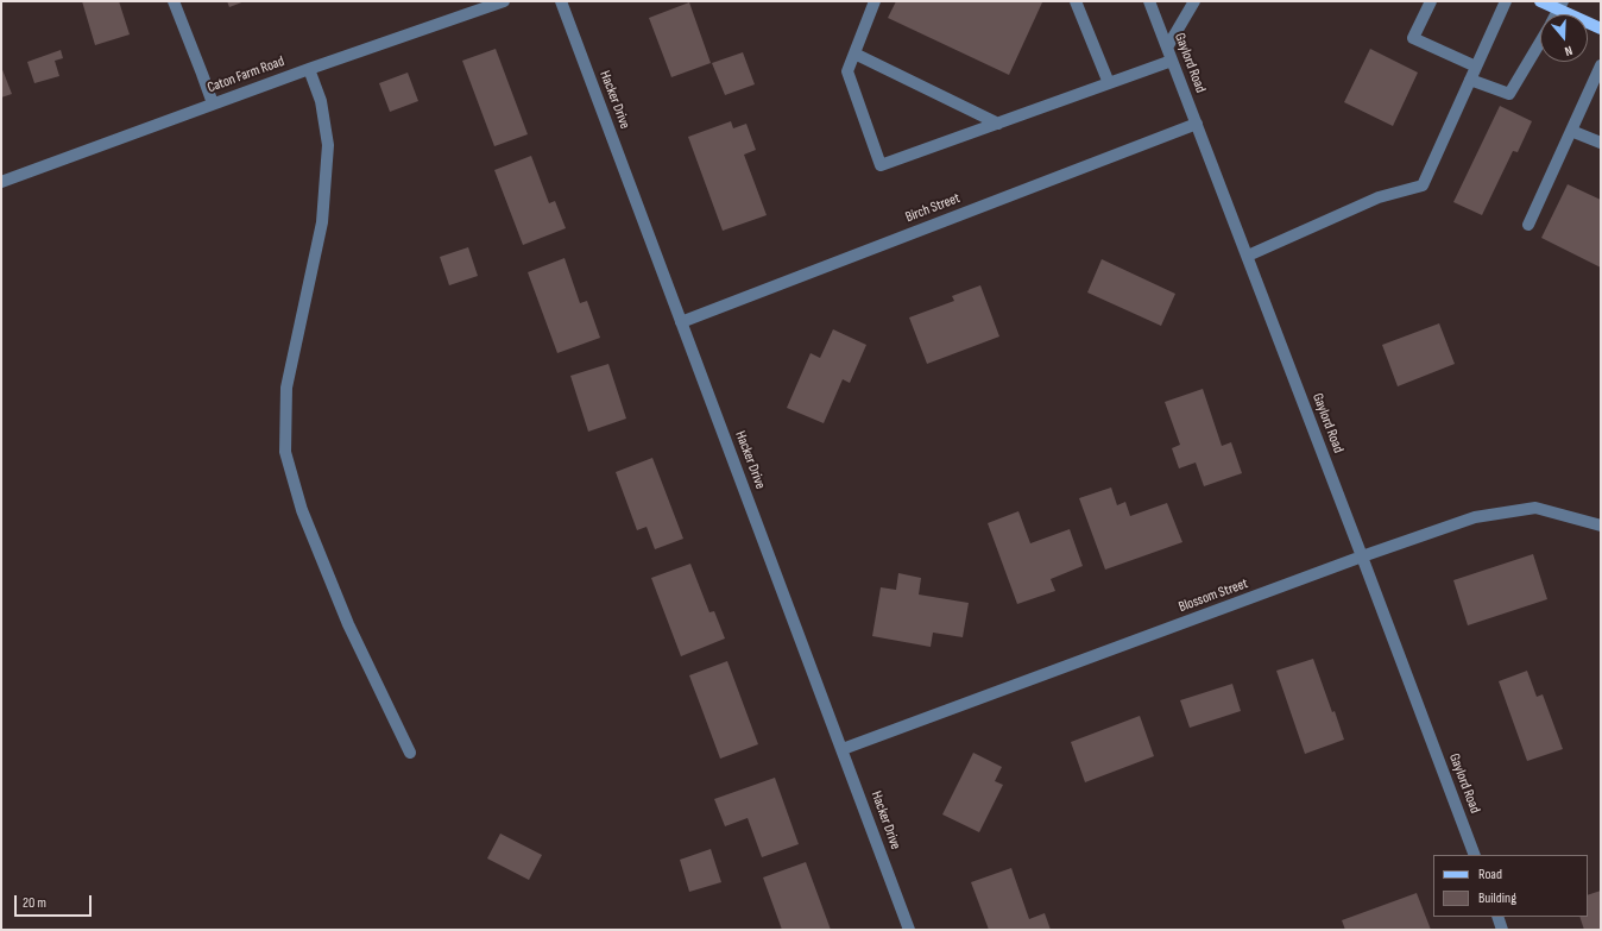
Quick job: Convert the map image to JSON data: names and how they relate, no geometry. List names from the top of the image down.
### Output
{
  "streets": {
    "street": [
      "Gaylord Road",
      "Caton Farm Road",
      "Hacker Drive",
      "Birch Street",
      "Blossom Street"
    ]
  },
  "crossings": [
    ["Gaylord Road", "Birch Street"],
    ["Gaylord Road", "Blossom Street"],
    ["Hacker Drive", "Birch Street"],
    ["Hacker Drive", "Blossom Street"]
  ],
  "legend": ["Road", "Building"],
  "scale_bar": "20 m",
  "north": "bottom"
}
